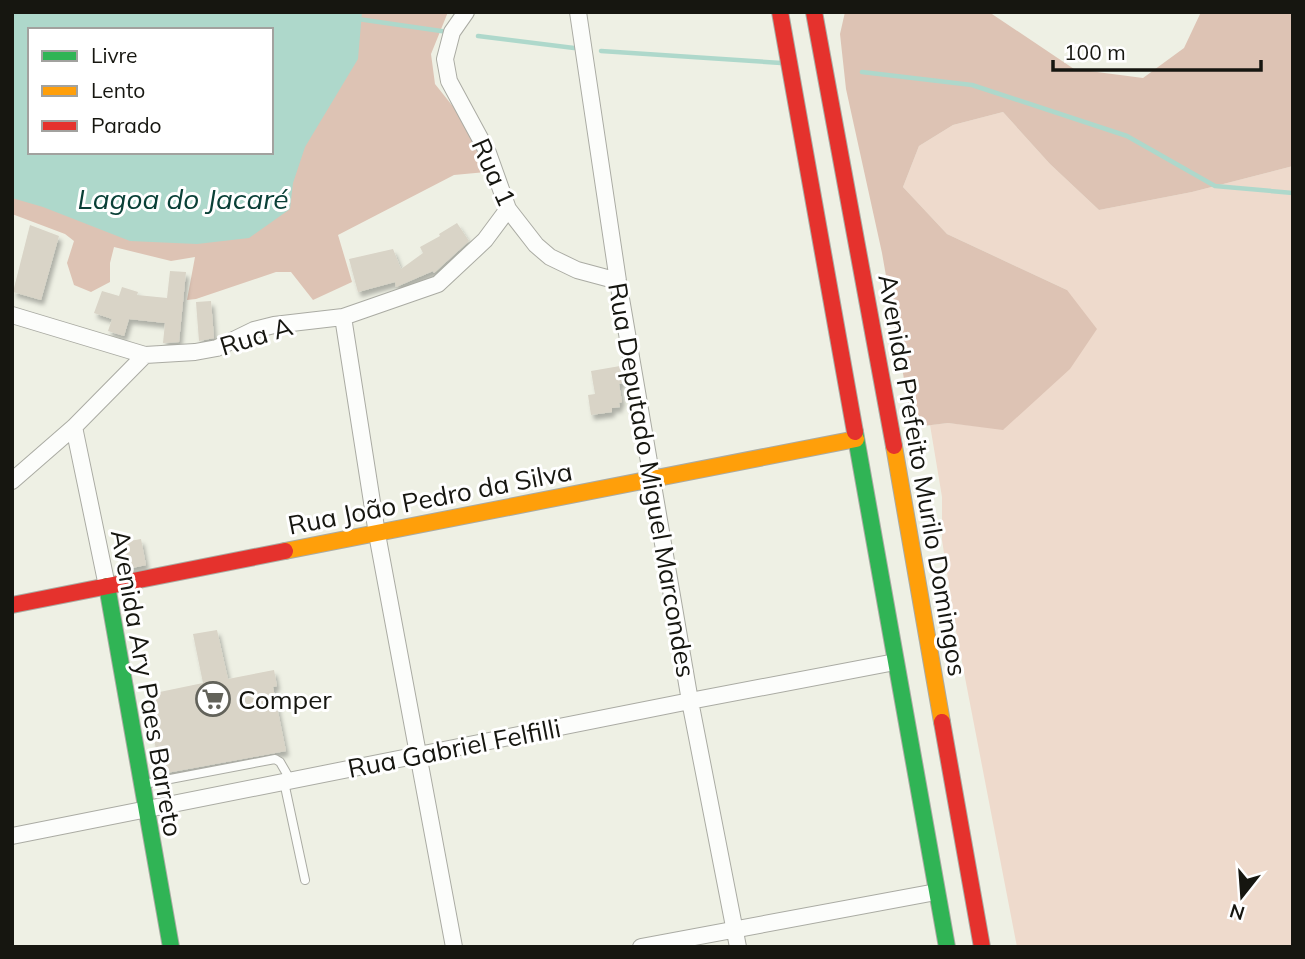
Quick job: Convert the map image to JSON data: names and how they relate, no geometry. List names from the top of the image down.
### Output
{
  "streets": {
    "main road": ["Avenida Prefeito Murilo Domingos", "Rua João Pedro da Silva", "Avenida Ary Paes Barreto"],
    "street": [
      "Rua 1",
      "Rua A",
      "Rua Deputado Miguel Marcondes",
      "Rua Gabriel Felfilli"
    ]
  },
  "crossings": [
    ["Rua 1", "Rua A"],
    ["Rua 1", "Rua Deputado Miguel Marcondes"],
    ["Rua Deputado Miguel Marcondes", "Rua João Pedro da Silva"],
    ["Rua Deputado Miguel Marcondes", "Rua Gabriel Felfilli"],
    ["Rua João Pedro da Silva", "Avenida Ary Paes Barreto"],
    ["Avenida Ary Paes Barreto", "Rua Gabriel Felfilli"]
  ],
  "water": ["Lagoa do Jacaré"],
  "places": {
    "supermarket": ["Comper"]
  },
  "legend": ["Livre", "Lento", "Parado"],
  "scale_bar": "100 m",
  "north": "bottom"
}
